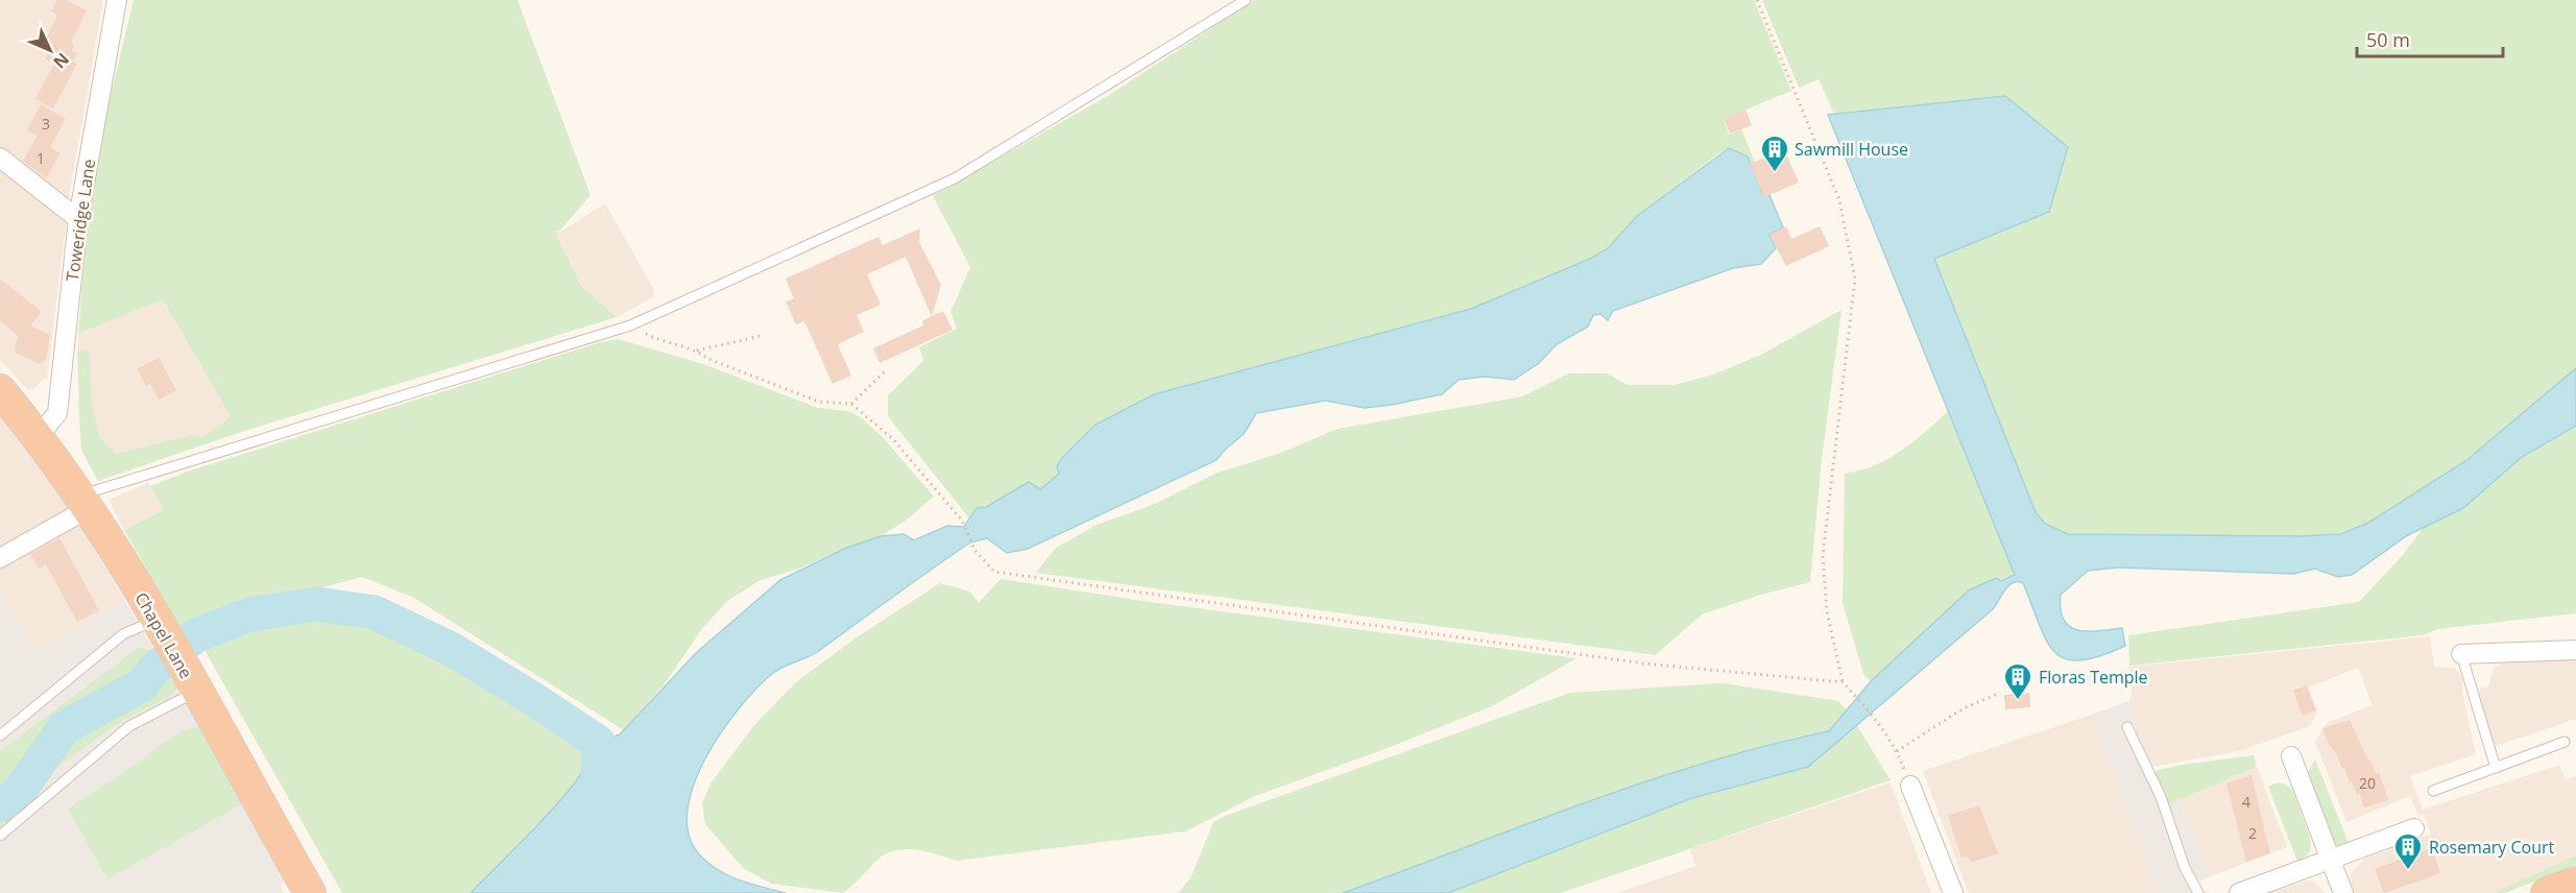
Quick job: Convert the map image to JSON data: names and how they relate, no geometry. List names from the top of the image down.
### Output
{
  "streets": {
    "highway": ["Chapel Lane"],
    "street": ["Toweridge Lane"]
  },
  "crossings": [
    ["Toweridge Lane", "Chapel Lane"]
  ],
  "places": {
    "building": ["Sawmill House", "Floras Temple", "Rosemary Court"]
  },
  "house_numbers": [
    "3",
    "1",
    "20",
    "4",
    "2"
  ],
  "scale_bar": "50 m",
  "north": "bottom right"
}
